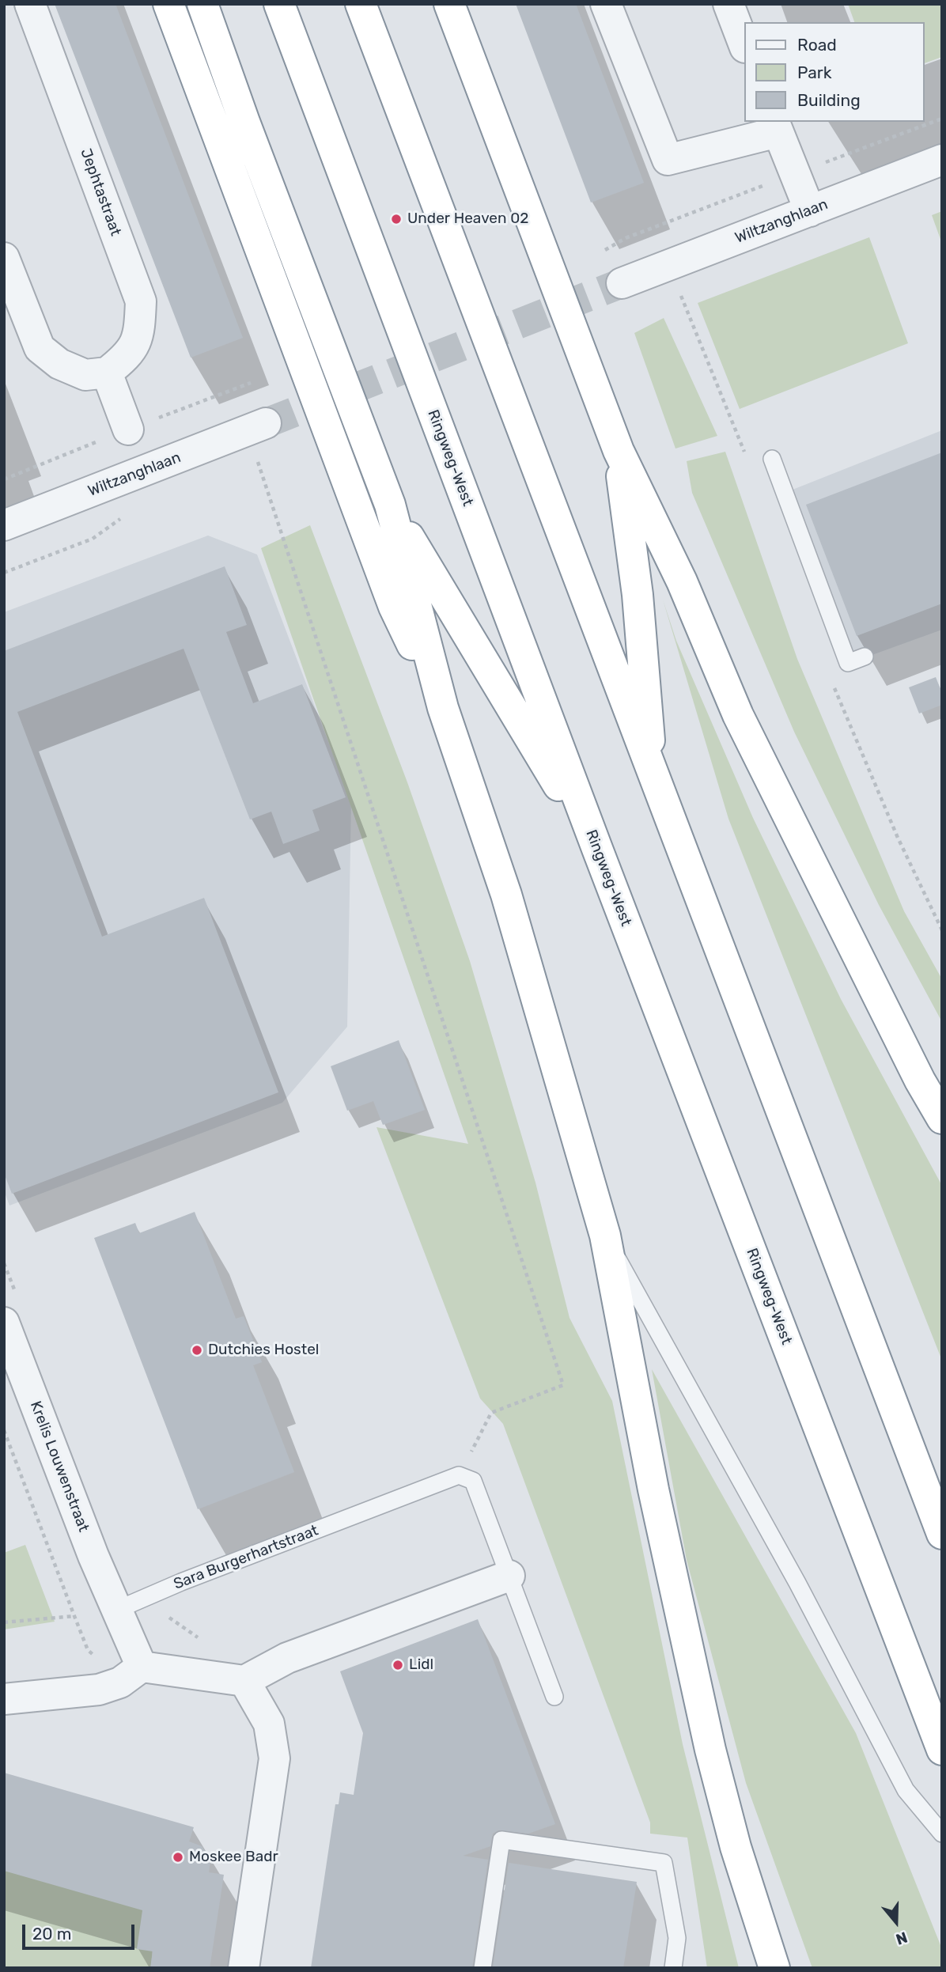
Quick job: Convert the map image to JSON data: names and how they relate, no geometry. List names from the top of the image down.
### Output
{
  "streets": {
    "highway": ["Ringweg-West"],
    "street": ["Jephtastraat", "Wiltzanghlaan", "Krelis Louwenstraat"],
    "lane": ["Sara Burgerhartstraat"]
  },
  "crossings": [
    ["Krelis Louwenstraat", "Sara Burgerhartstraat"]
  ],
  "places": [
    "Under Heaven 02",
    "Dutchies Hostel",
    "Lidl",
    "Moskee Badr"
  ],
  "legend": ["Road", "Park", "Building"],
  "scale_bar": "20 m",
  "north": "bottom"
}
